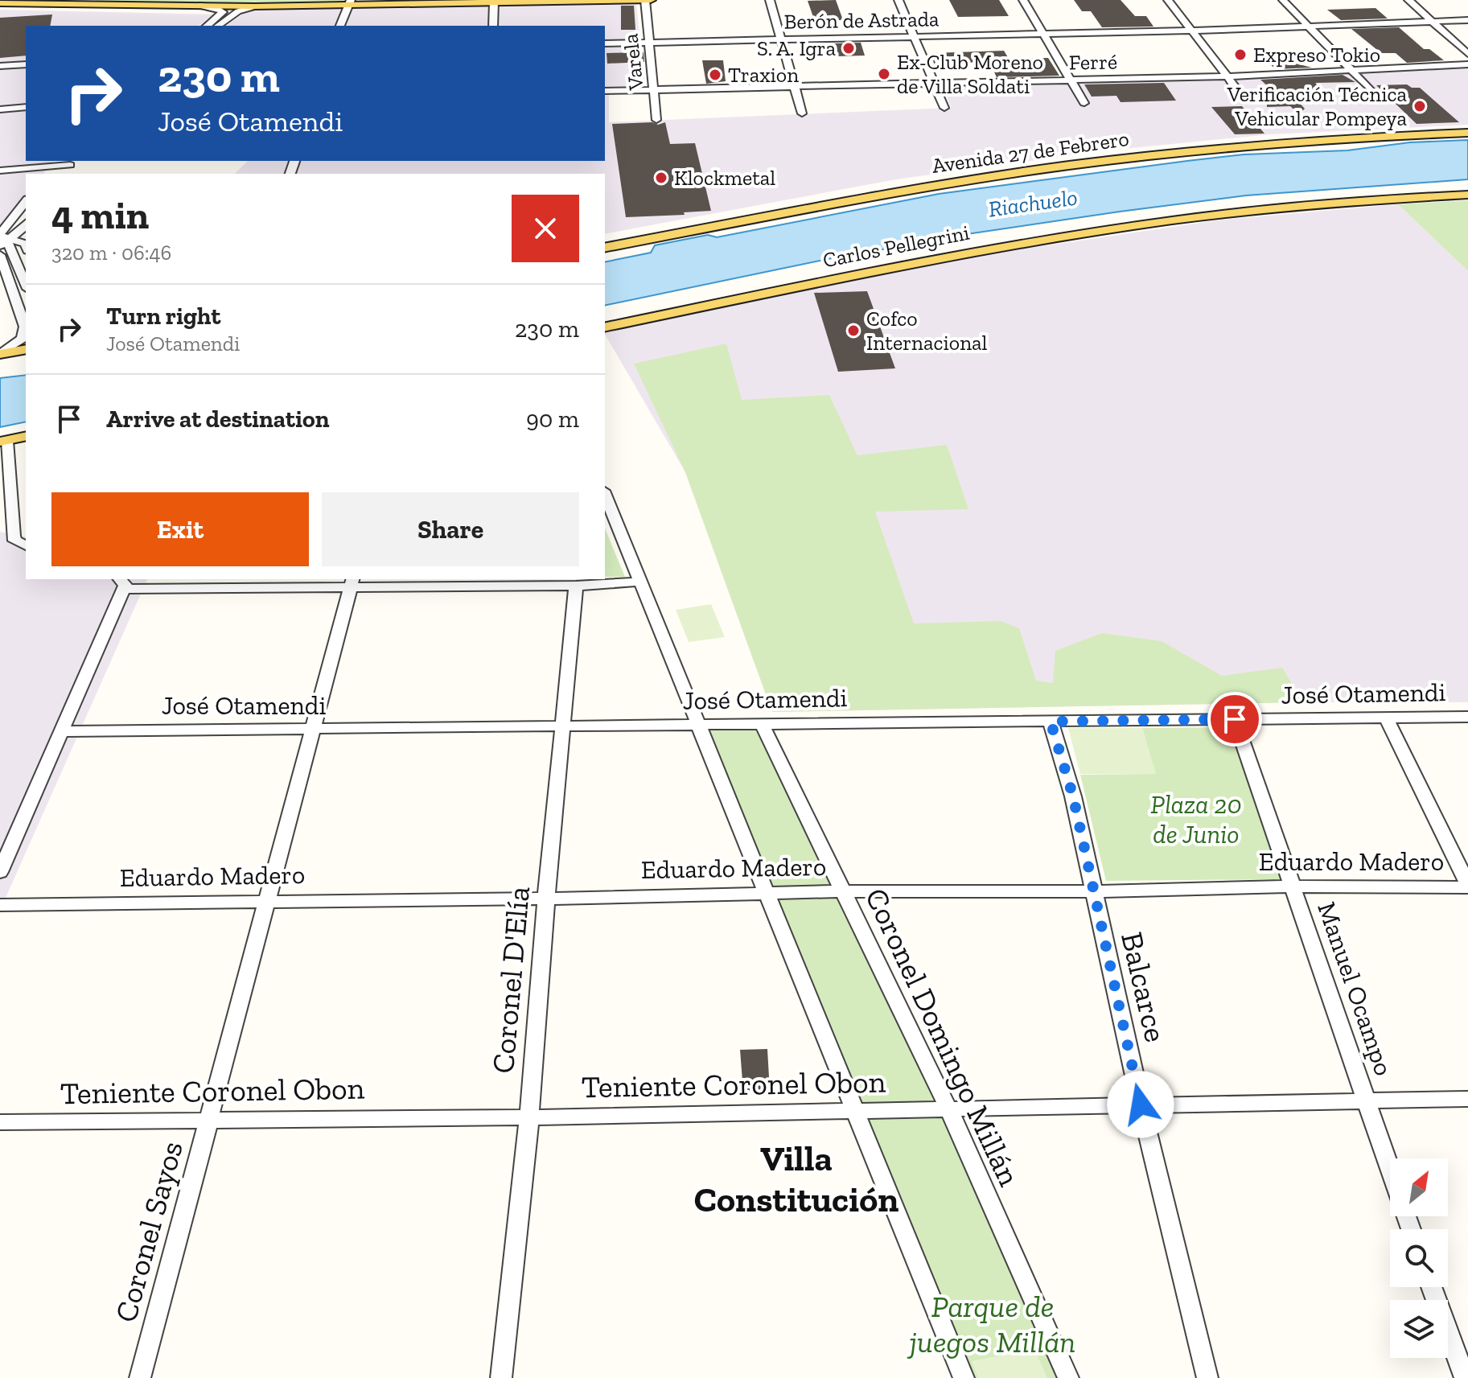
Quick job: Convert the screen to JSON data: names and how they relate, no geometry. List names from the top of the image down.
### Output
{
  "streets": {
    "main road": ["Avenida 27 de Febrero", "Carlos Pellegrini"],
    "street": [
      "Berón de Astrada",
      "Varela",
      "Ferré",
      "José Otamendi",
      "Eduardo Madero",
      "Coronel D'Elía",
      "Balcarce",
      "Manuel Ocampo",
      "Coronel Domingo Millán",
      "Teniente Coronel Obon",
      "Coronel Sayos"
    ]
  },
  "crossings": [
    ["Berón de Astrada", "Varela"],
    ["Varela", "Ferré"],
    ["José Otamendi", "Coronel D'Elía"],
    ["José Otamendi", "Balcarce"],
    ["José Otamendi", "Manuel Ocampo"],
    ["José Otamendi", "Coronel Domingo Millán"],
    ["José Otamendi", "Coronel Sayos"],
    ["Eduardo Madero", "Coronel D'Elía"],
    ["Eduardo Madero", "Balcarce"],
    ["Eduardo Madero", "Manuel Ocampo"],
    ["Eduardo Madero", "Coronel Domingo Millán"],
    ["Eduardo Madero", "Coronel Sayos"],
    ["Coronel D'Elía", "Teniente Coronel Obon"],
    ["Balcarce", "Teniente Coronel Obon"],
    ["Manuel Ocampo", "Teniente Coronel Obon"],
    ["Coronel Domingo Millán", "Teniente Coronel Obon"],
    ["Teniente Coronel Obon", "Coronel Sayos"]
  ],
  "districts": ["Villa Constitución"],
  "water": ["Riachuelo"],
  "parks": ["Plaza 20 de Junio", "Parque de juegos Millán"],
  "places": [
    "S. A. Igra",
    "Expreso Tokio",
    "Ex-Club Moreno de Villa Soldati",
    "Traxion",
    "Verificación Técnica Vehicular Pompeya",
    "Klockmetal",
    "Cofco Internacional"
  ],
  "north": "top right",
  "page": {
    "turn": ["230 m", "José Otamendi"],
    "heading": ["4 min", "320 m · 06:46"],
    "list": [
      {
        "name": "Turn right",
        "note": "José Otamendi",
        "value": "230 m"
      },
      {
        "name": "Arrive at destination",
        "value": "90 m"
      }
    ],
    "buttons": ["Exit", "Share"]
  }
}
